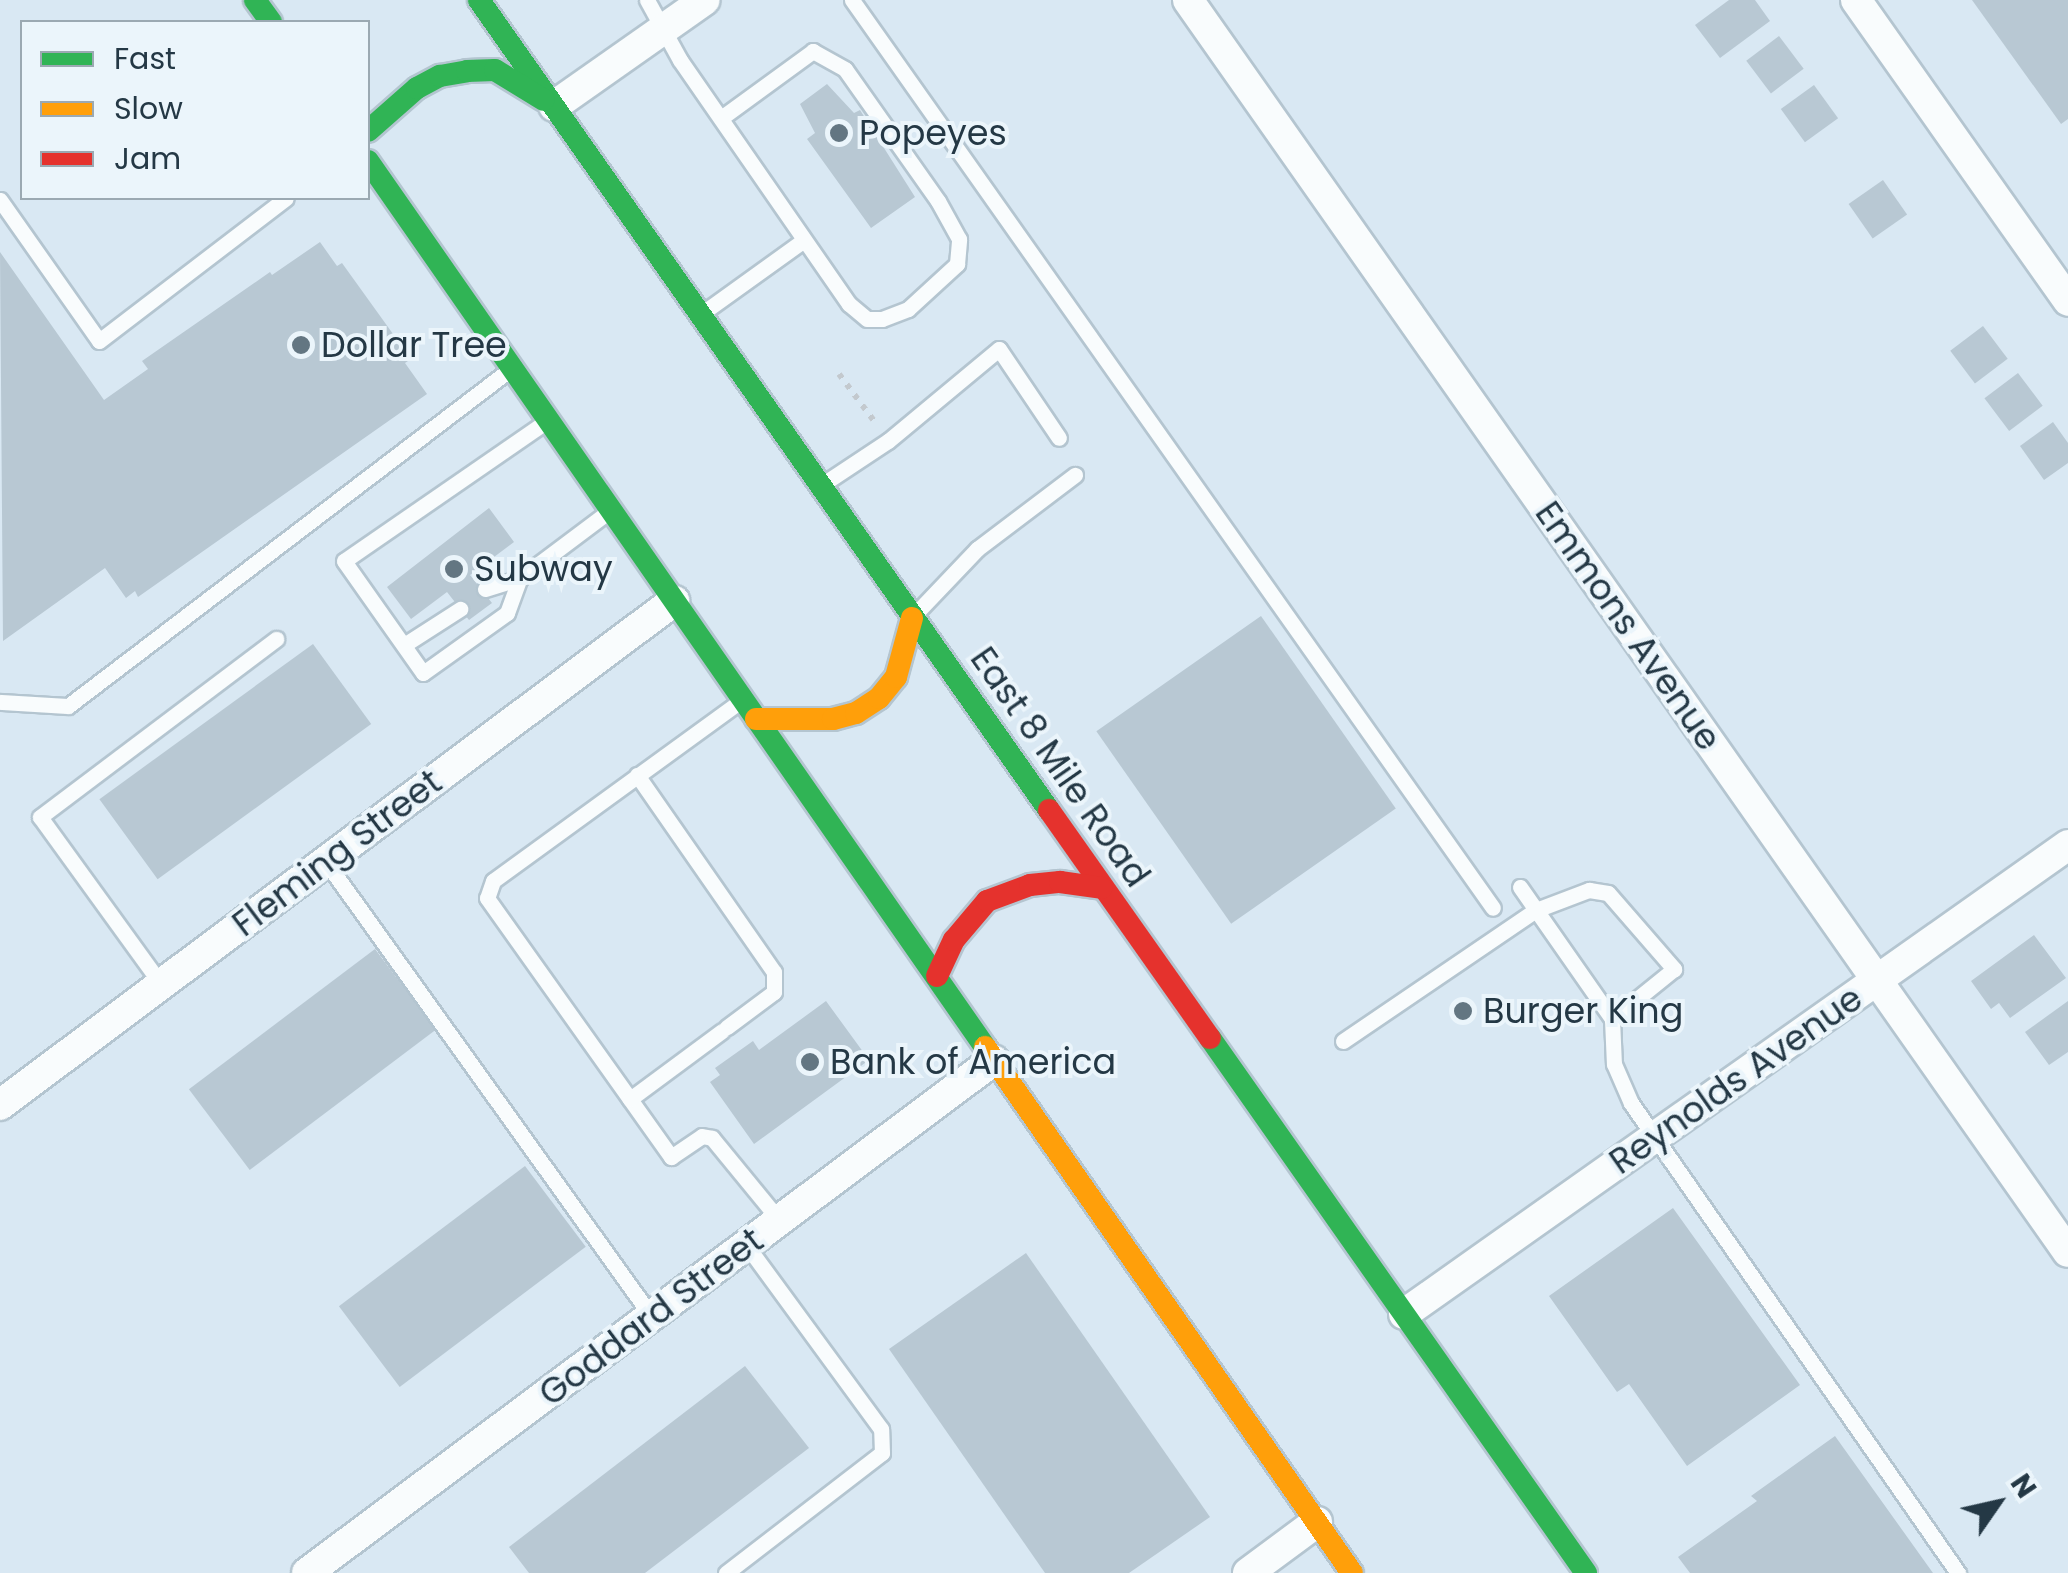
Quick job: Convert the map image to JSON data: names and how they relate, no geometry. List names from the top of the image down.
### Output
{
  "streets": {
    "highway": ["East 8 Mile Road"],
    "street": [
      "Emmons Avenue",
      "Fleming Street",
      "Reynolds Avenue",
      "Goddard Street"
    ]
  },
  "crossings": [
    ["Emmons Avenue", "Reynolds Avenue"],
    ["East 8 Mile Road", "Reynolds Avenue"]
  ],
  "places": [
    "Popeyes",
    "Dollar Tree",
    "Subway",
    "Burger King",
    "Bank of America"
  ],
  "legend": ["Fast", "Slow", "Jam"],
  "north": "top right"
}
